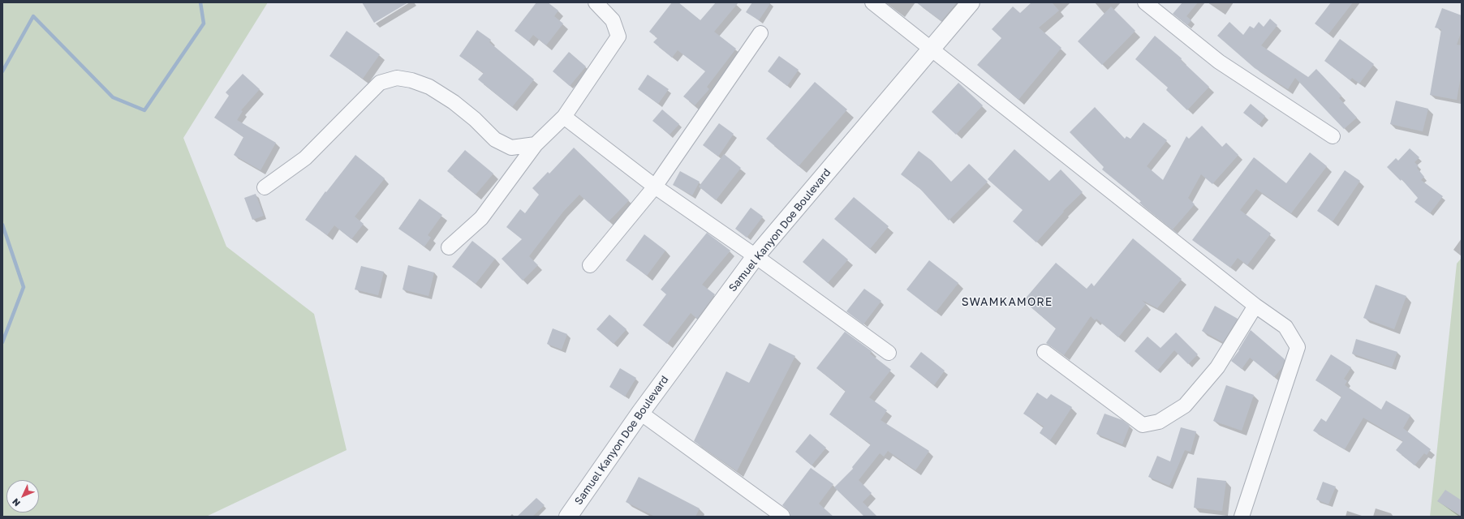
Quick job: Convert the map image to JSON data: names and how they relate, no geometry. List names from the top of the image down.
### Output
{
  "streets": {
    "street": ["Samuel Kanyon Doe Boulevard"]
  },
  "districts": ["SWAMKAMORE"],
  "north": "bottom left"
}
